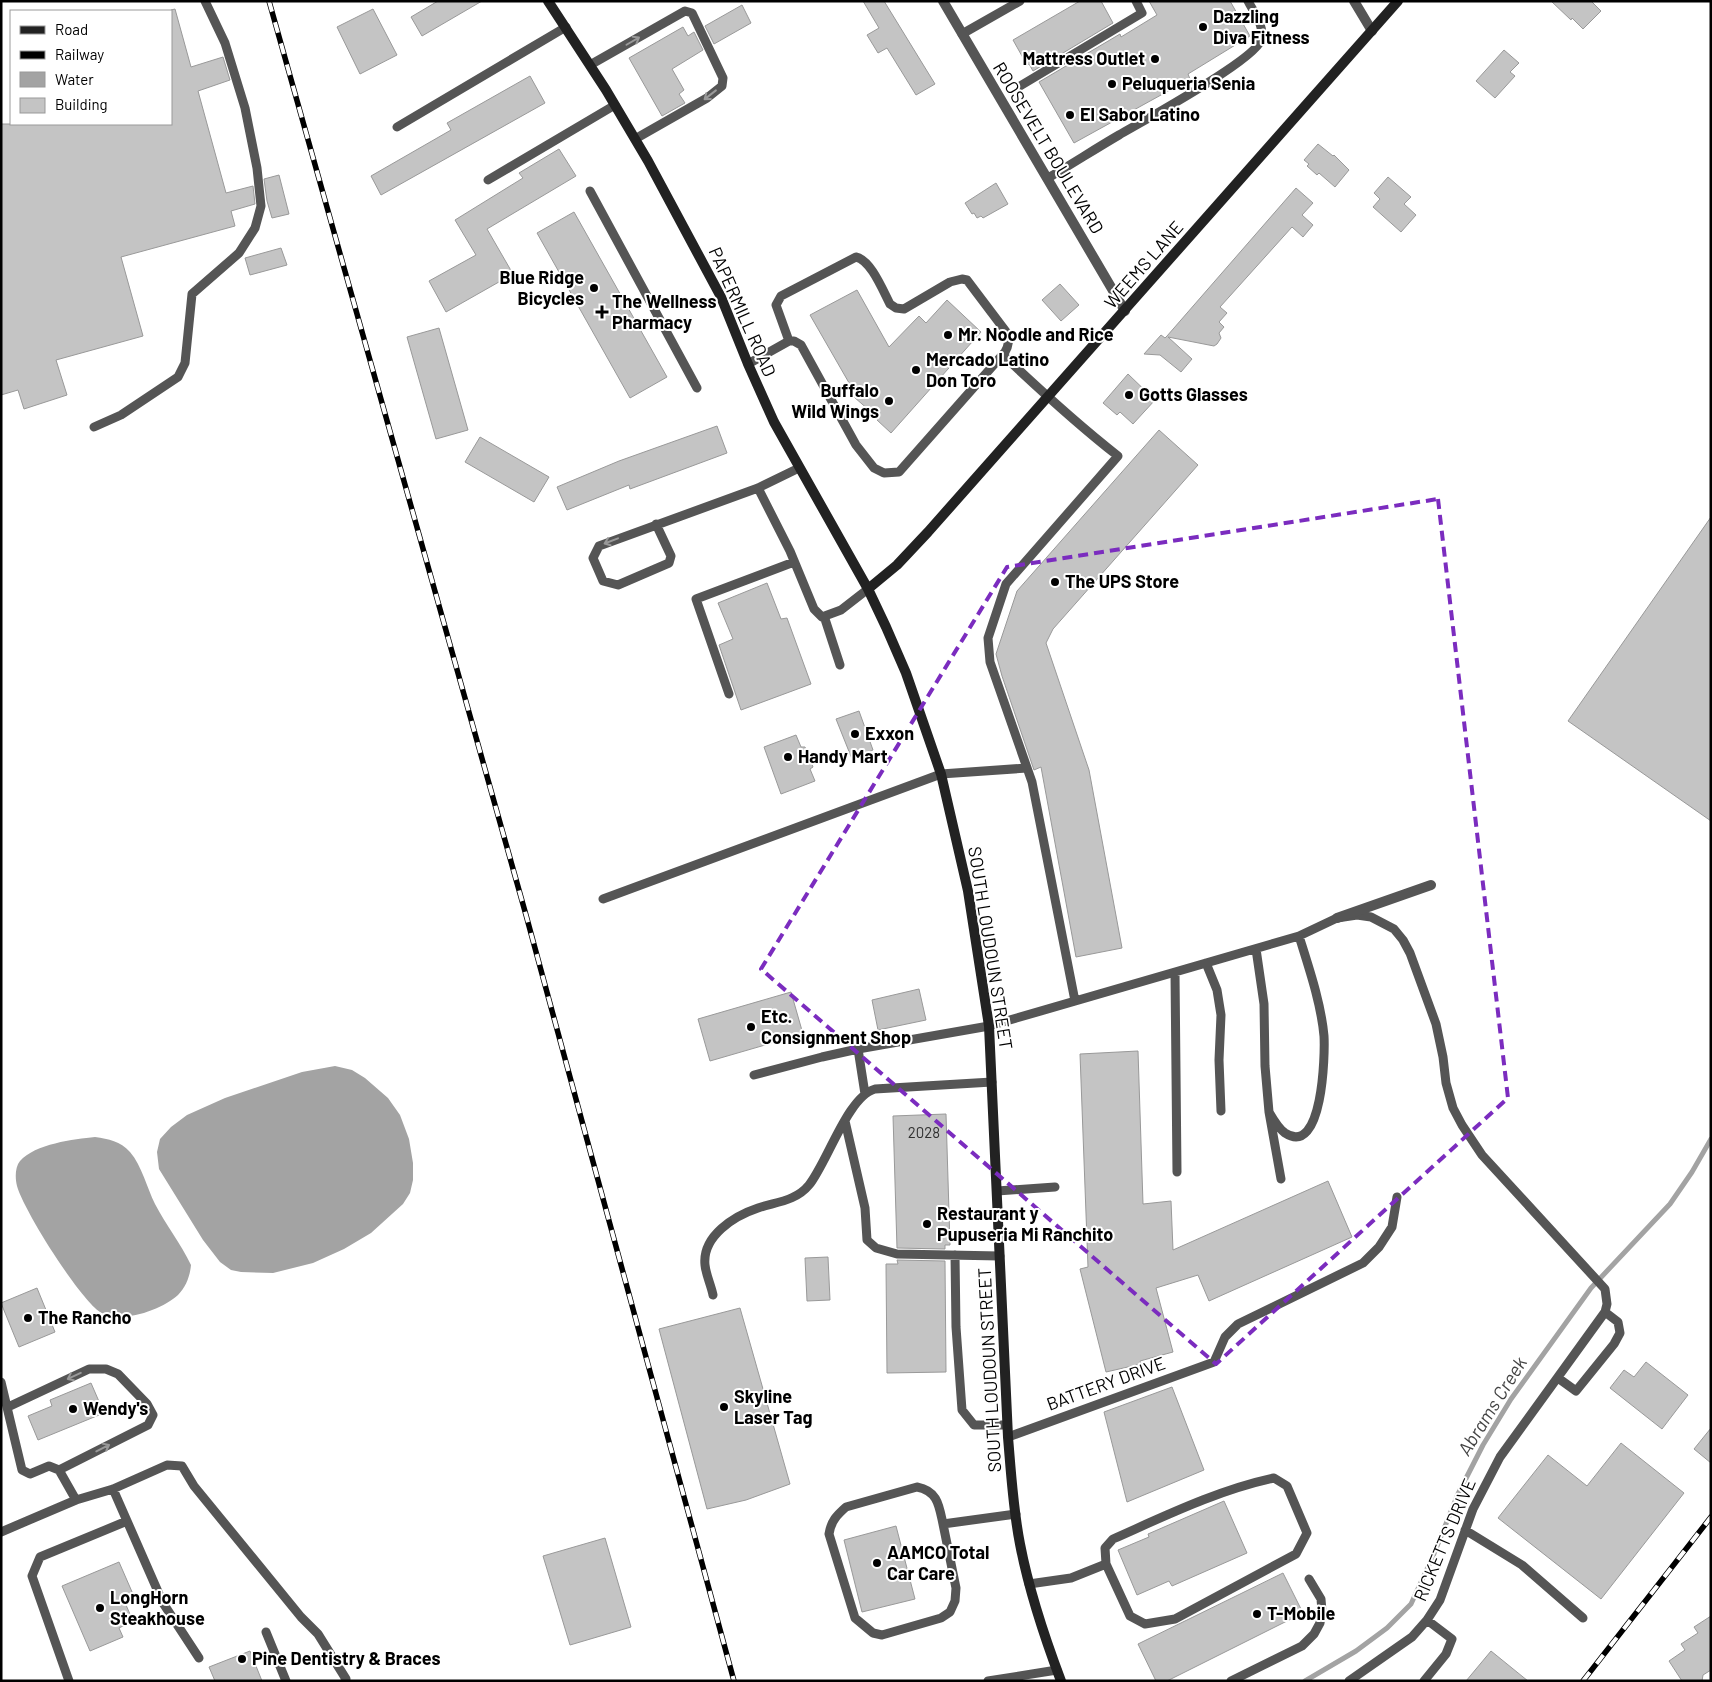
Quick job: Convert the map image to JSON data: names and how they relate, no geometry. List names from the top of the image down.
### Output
{
  "streets": {
    "main road": ["WEEMS LANE", "PAPERMILL ROAD", "SOUTH LOUDOUN STREET"],
    "street": ["ROOSEVELT BOULEVARD"],
    "lane": ["BATTERY DRIVE", "RICKETTS DRIVE"]
  },
  "crossings": [
    ["ROOSEVELT BOULEVARD", "WEEMS LANE"],
    ["WEEMS LANE", "PAPERMILL ROAD"],
    ["WEEMS LANE", "SOUTH LOUDOUN STREET"],
    ["PAPERMILL ROAD", "SOUTH LOUDOUN STREET"],
    ["SOUTH LOUDOUN STREET", "BATTERY DRIVE"]
  ],
  "water": ["Abrams Creek"],
  "places": {
    "other": [
      "Dazzling Diva Fitness",
      "Mattress Outlet",
      "Peluqueria Senia",
      "El Sabor Latino",
      "Blue Ridge Bicycles",
      "Mr. Noodle and Rice",
      "Mercado Latino Don Toro",
      "Gotts Glasses",
      "Buffalo Wild Wings",
      "The UPS Store",
      "Exxon",
      "Handy Mart",
      "Etc. Consignment Shop",
      "Restaurant y Pupuseria Mi Ranchito",
      "The Rancho",
      "Skyline Laser Tag",
      "Wendy's",
      "AAMCO Total Car Care",
      "LongHorn Steakhouse",
      "T-Mobile",
      "Pine Dentistry & Braces"
    ],
    "health": ["The Wellness Pharmacy"]
  },
  "house_numbers": ["2028"],
  "legend": [
    "Road",
    "Railway",
    "Water",
    "Building"
  ]
}
